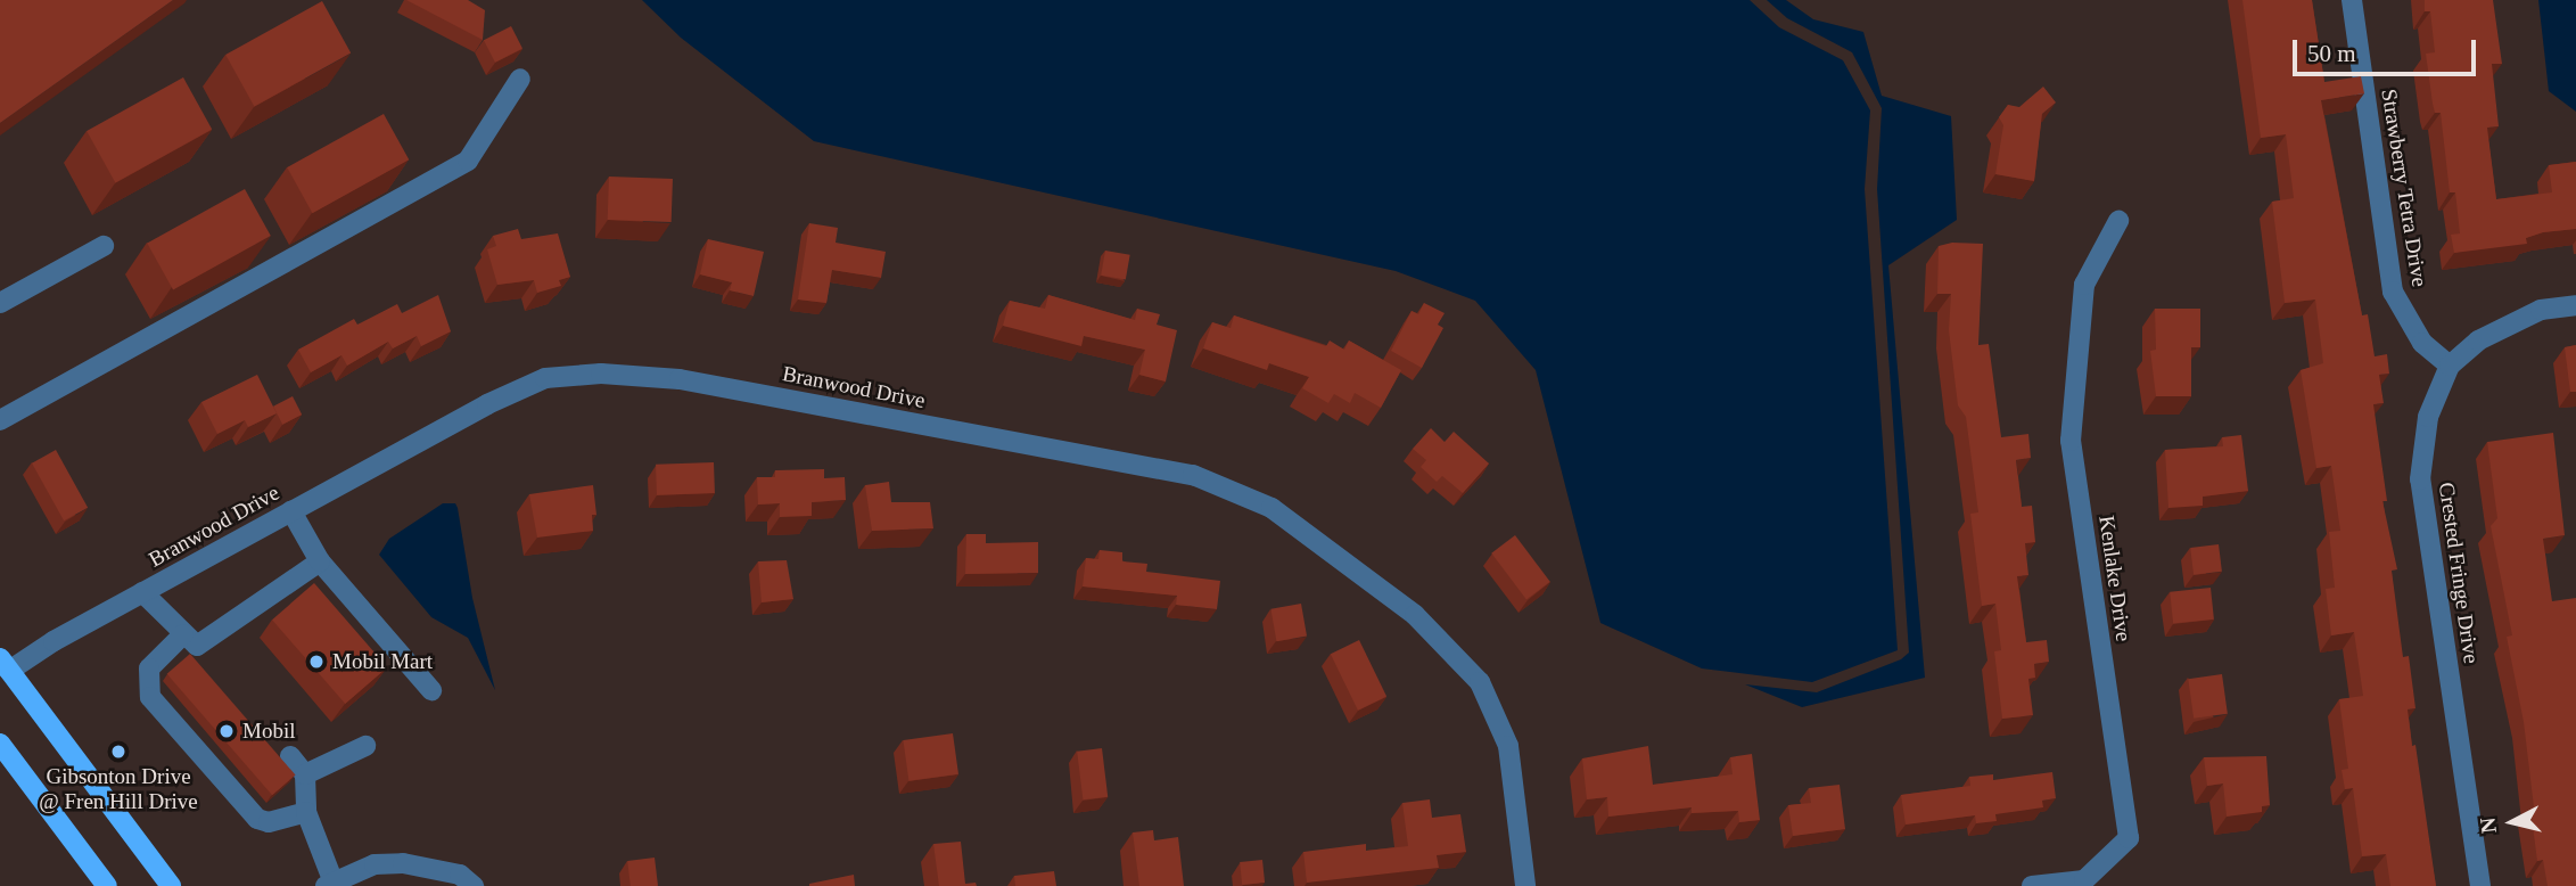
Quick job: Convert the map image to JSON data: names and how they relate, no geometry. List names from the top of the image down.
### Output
{
  "streets": {
    "street": [
      "Strawberry Tetra Drive",
      "Branwood Drive",
      "Crested Fringe Drive",
      "Kenlake Drive"
    ]
  },
  "crossings": [
    ["Strawberry Tetra Drive", "Crested Fringe Drive"]
  ],
  "places": ["Mobil Mart", "Mobil", "Gibsonton Drive @ Fren Hill Drive"],
  "scale_bar": "50 m",
  "north": "left"
}
